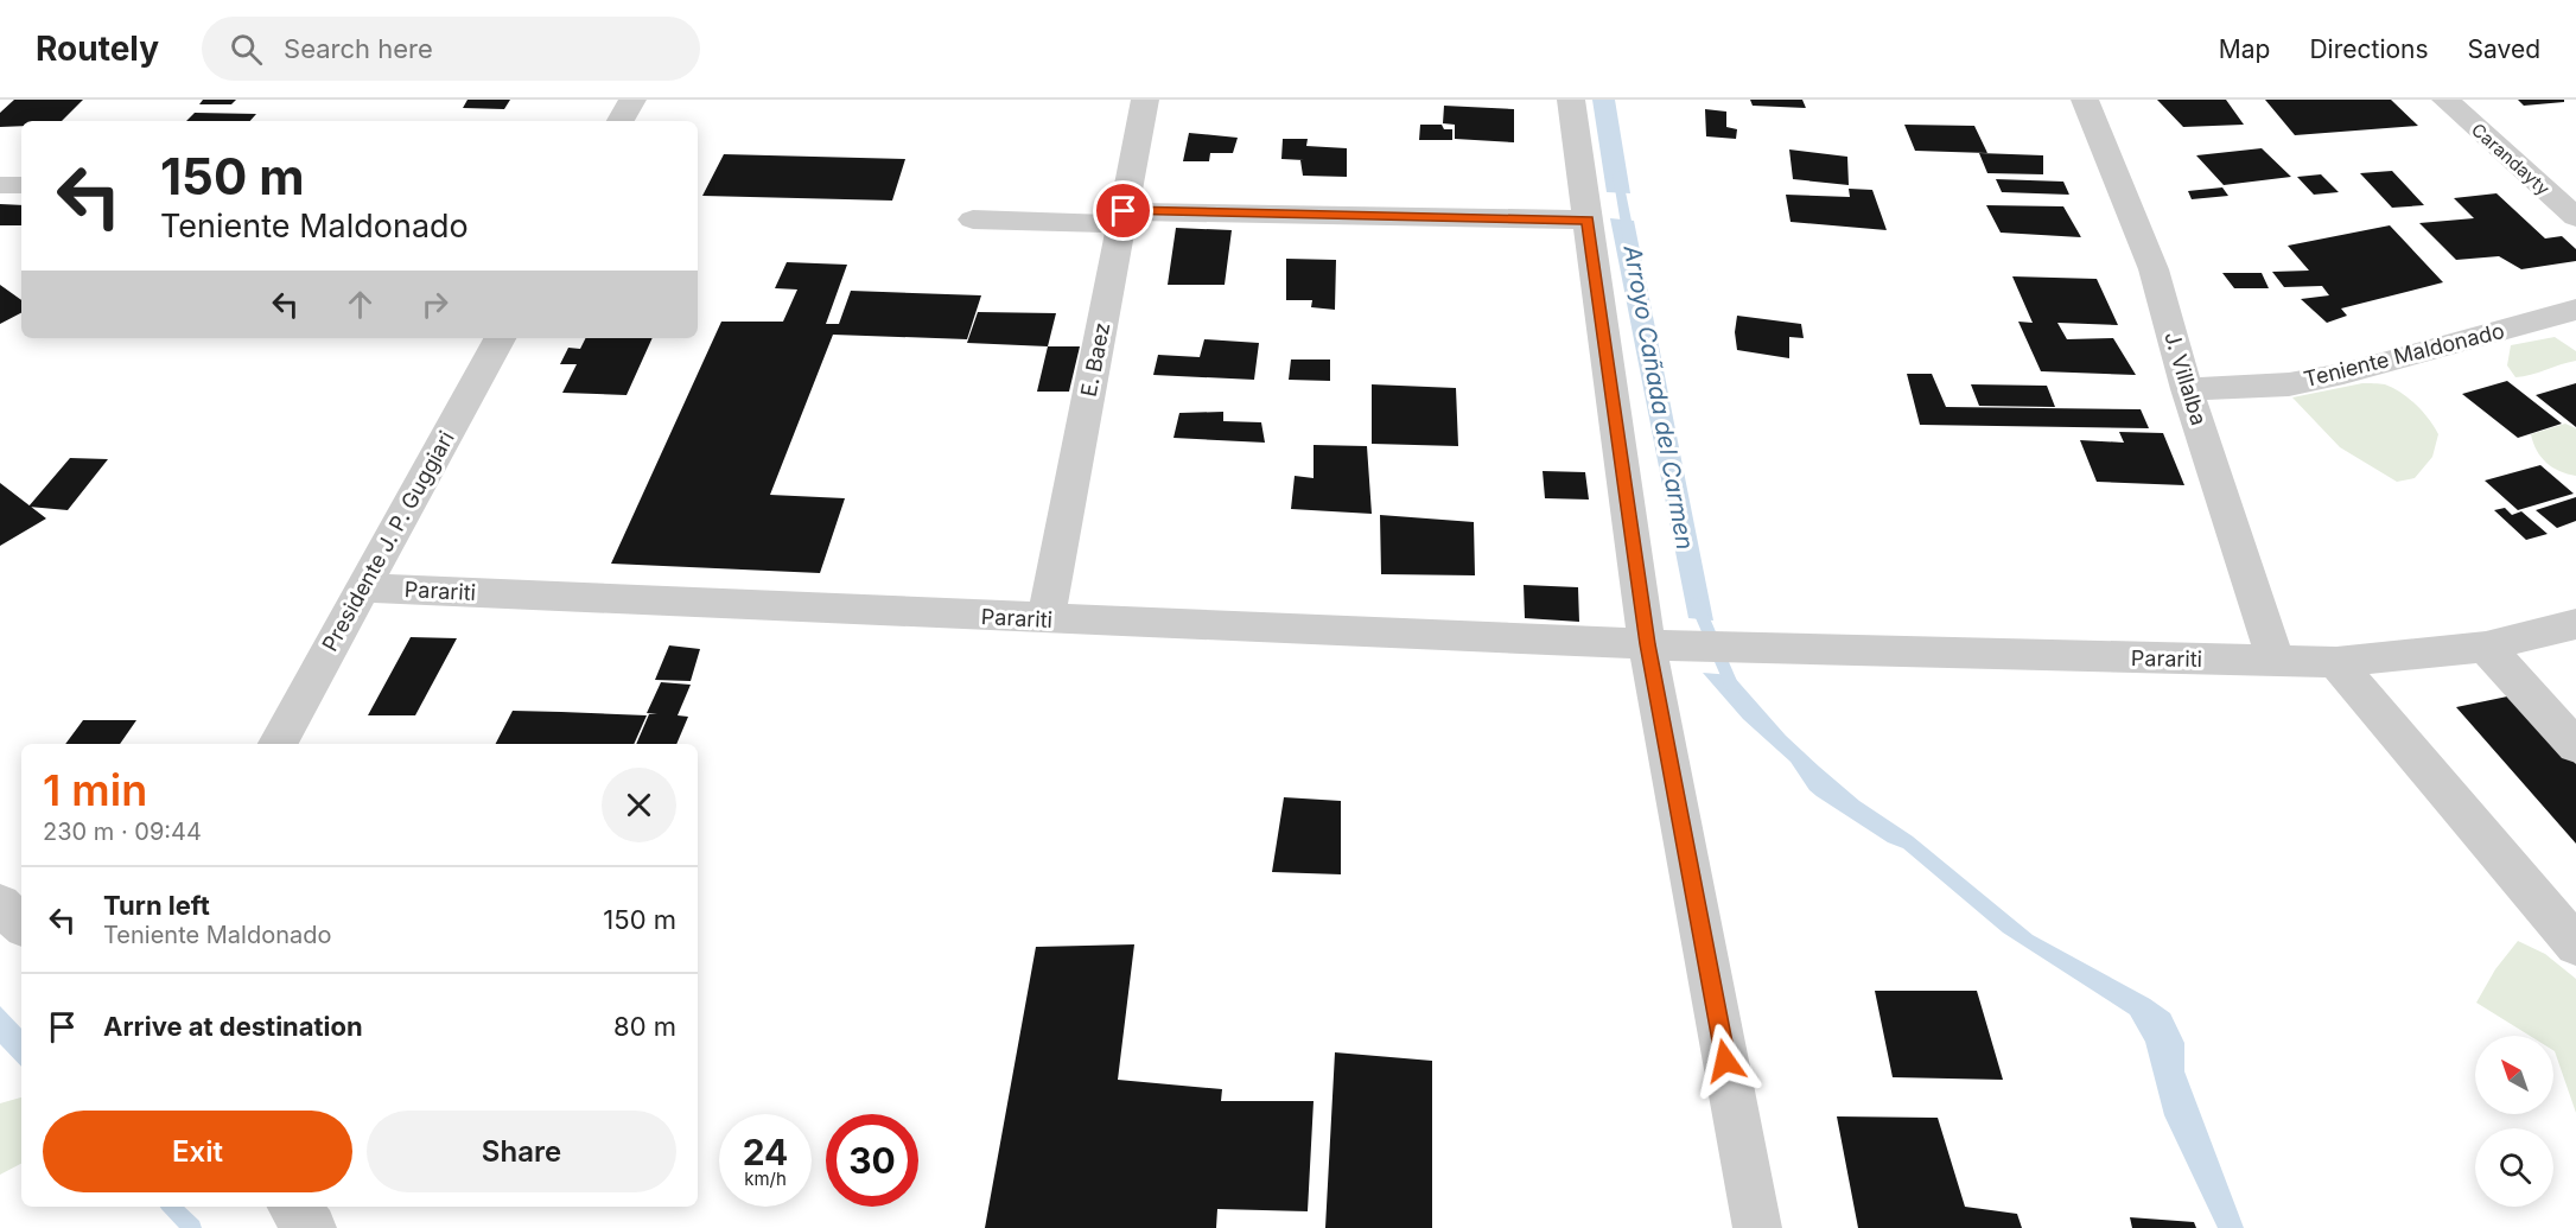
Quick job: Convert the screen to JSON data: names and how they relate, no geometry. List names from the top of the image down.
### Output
{
  "streets": {
    "street": [
      "Carandayty",
      "Teniente Maldonado",
      "E. Baez",
      "J. Villalba",
      "Presidente J. P. Guggiari",
      "Parariti"
    ]
  },
  "crossings": [
    ["Teniente Maldonado", "J. Villalba"],
    ["E. Baez", "Parariti"],
    ["J. Villalba", "Parariti"],
    ["Presidente J. P. Guggiari", "Parariti"]
  ],
  "water": ["Arroyo Cañada del Carmen"],
  "north": "top left",
  "page": {
    "header": "Routely",
    "search": "Search here",
    "nav": ["Map", "Directions", "Saved"],
    "turn": ["150 m", "Teniente Maldonado"],
    "heading": ["1 min", "230 m · 09:44"],
    "list": [
      {
        "name": "Turn left",
        "note": "Teniente Maldonado",
        "value": "150 m"
      },
      {
        "name": "Arrive at destination",
        "value": "80 m"
      }
    ],
    "buttons": ["Exit", "Share"],
    "speed": "24 km/h",
    "limit": "30"
  }
}
